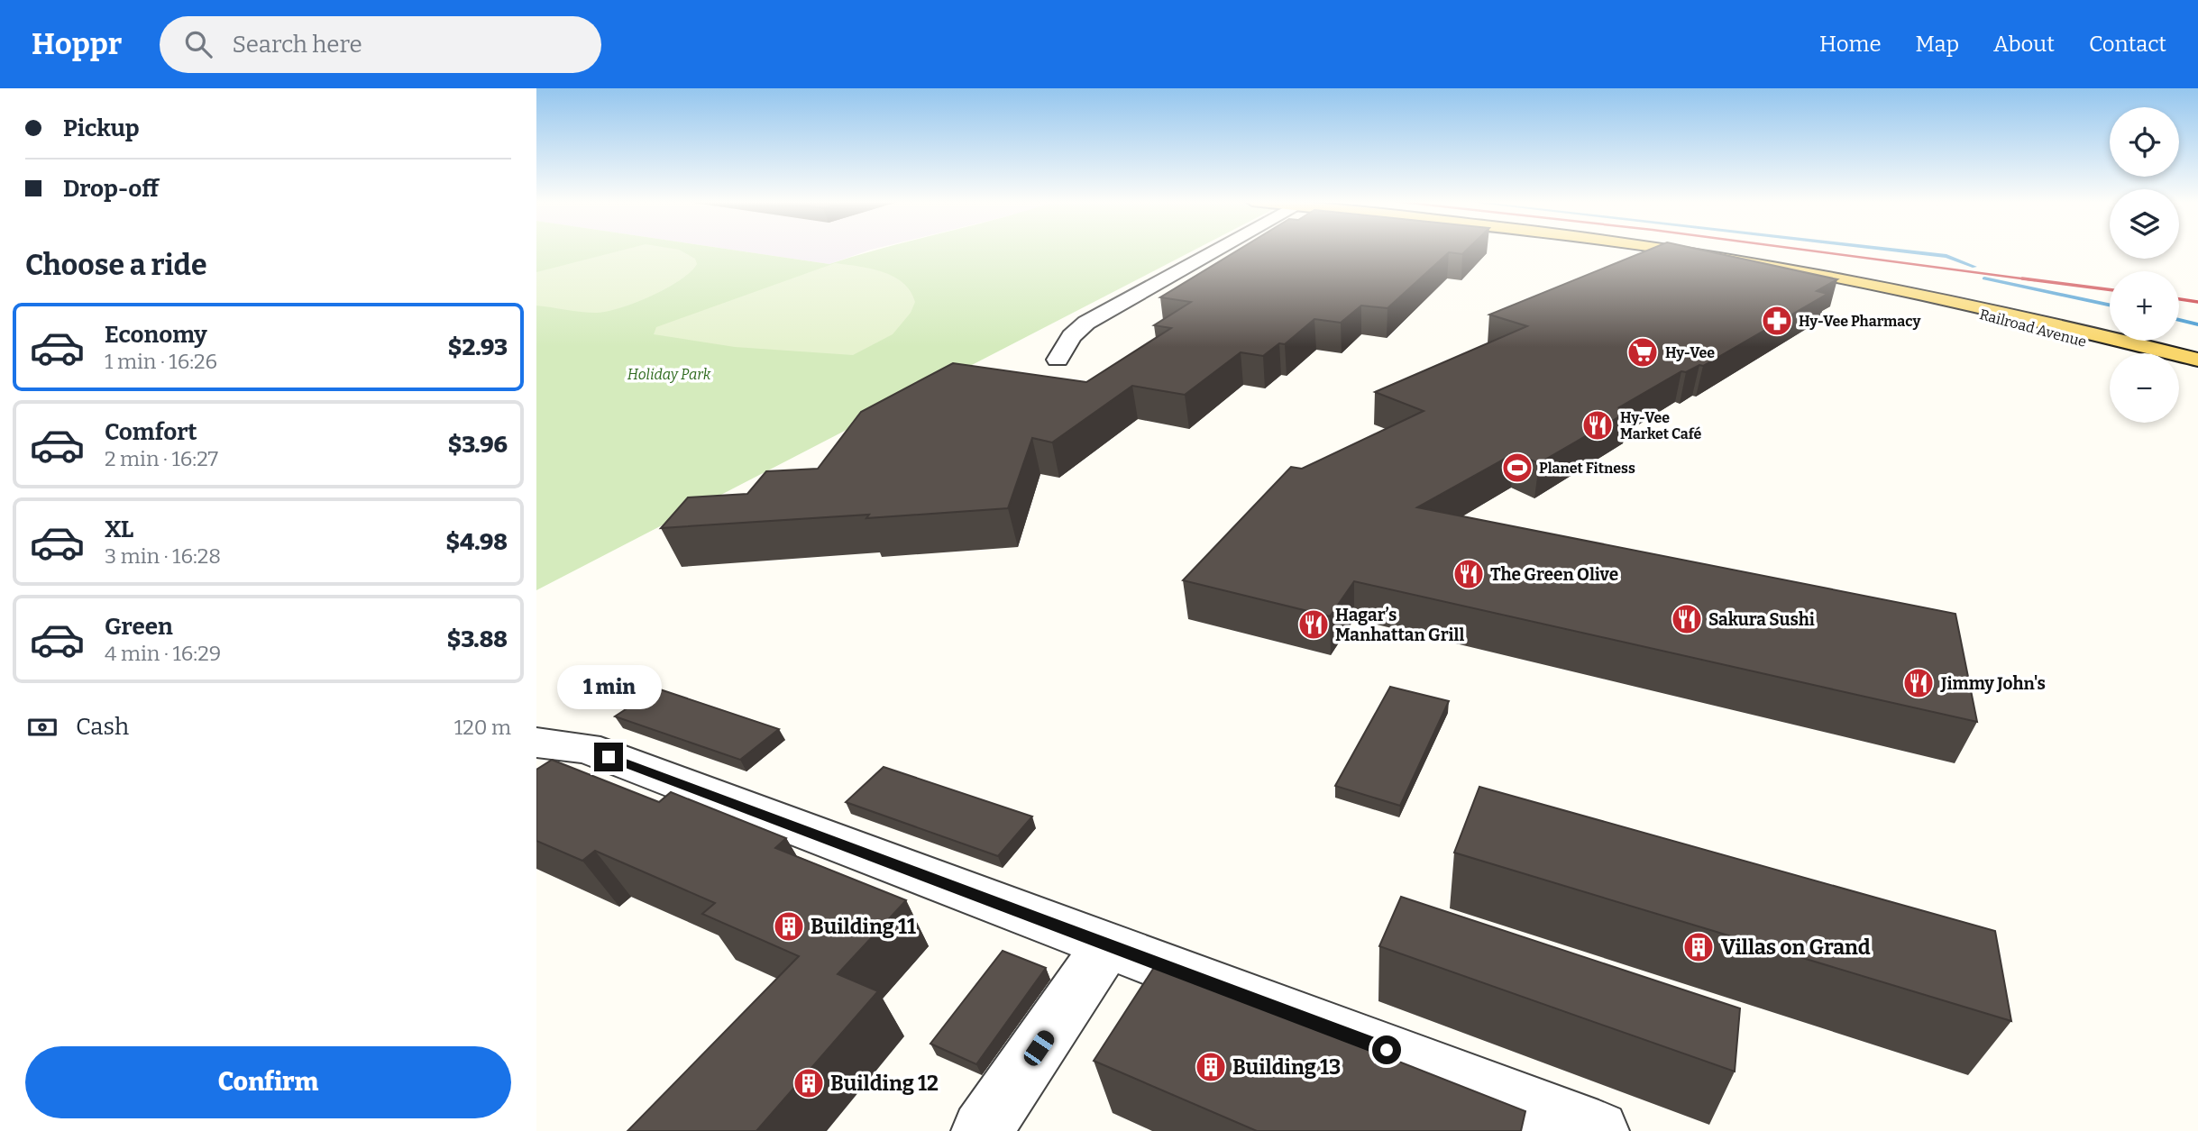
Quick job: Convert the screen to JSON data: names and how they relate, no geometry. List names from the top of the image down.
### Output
{
  "streets": {
    "main road": ["Railroad Avenue"]
  },
  "parks": ["Holiday Park"],
  "places": {
    "pharmacy": ["Hy-Vee Pharmacy"],
    "supermarket": ["Hy-Vee"],
    "restaurant": [
      "Hy-Vee Market Café",
      "The Green Olive",
      "Sakura Sushi",
      "Hagar’s Manhattan Grill",
      "Jimmy John's"
    ],
    "sports": ["Planet Fitness"],
    "building": [
      "Building 11",
      "Villas on Grand",
      "Building 13",
      "Building 12"
    ]
  },
  "page": {
    "header": "Hoppr",
    "search": "Search here",
    "nav": [
      "Home",
      "Map",
      "About",
      "Contact"
    ],
    "banner": ["Pickup", "Drop-off"],
    "map_buttons": ["+", "−"],
    "heading": "Choose a ride",
    "list": [
      {
        "name": "Economy",
        "note": "1 min · 16:26",
        "value": "$2.93"
      },
      {
        "name": "Comfort",
        "note": "2 min · 16:27",
        "value": "$3.96"
      },
      {
        "name": "XL",
        "note": "3 min · 16:28",
        "value": "$4.98"
      },
      {
        "name": "Green",
        "note": "4 min · 16:29",
        "value": "$3.88"
      }
    ],
    "bubble": "1 min",
    "pay": ["Cash", "120 m"],
    "buttons": "Confirm"
  }
}
